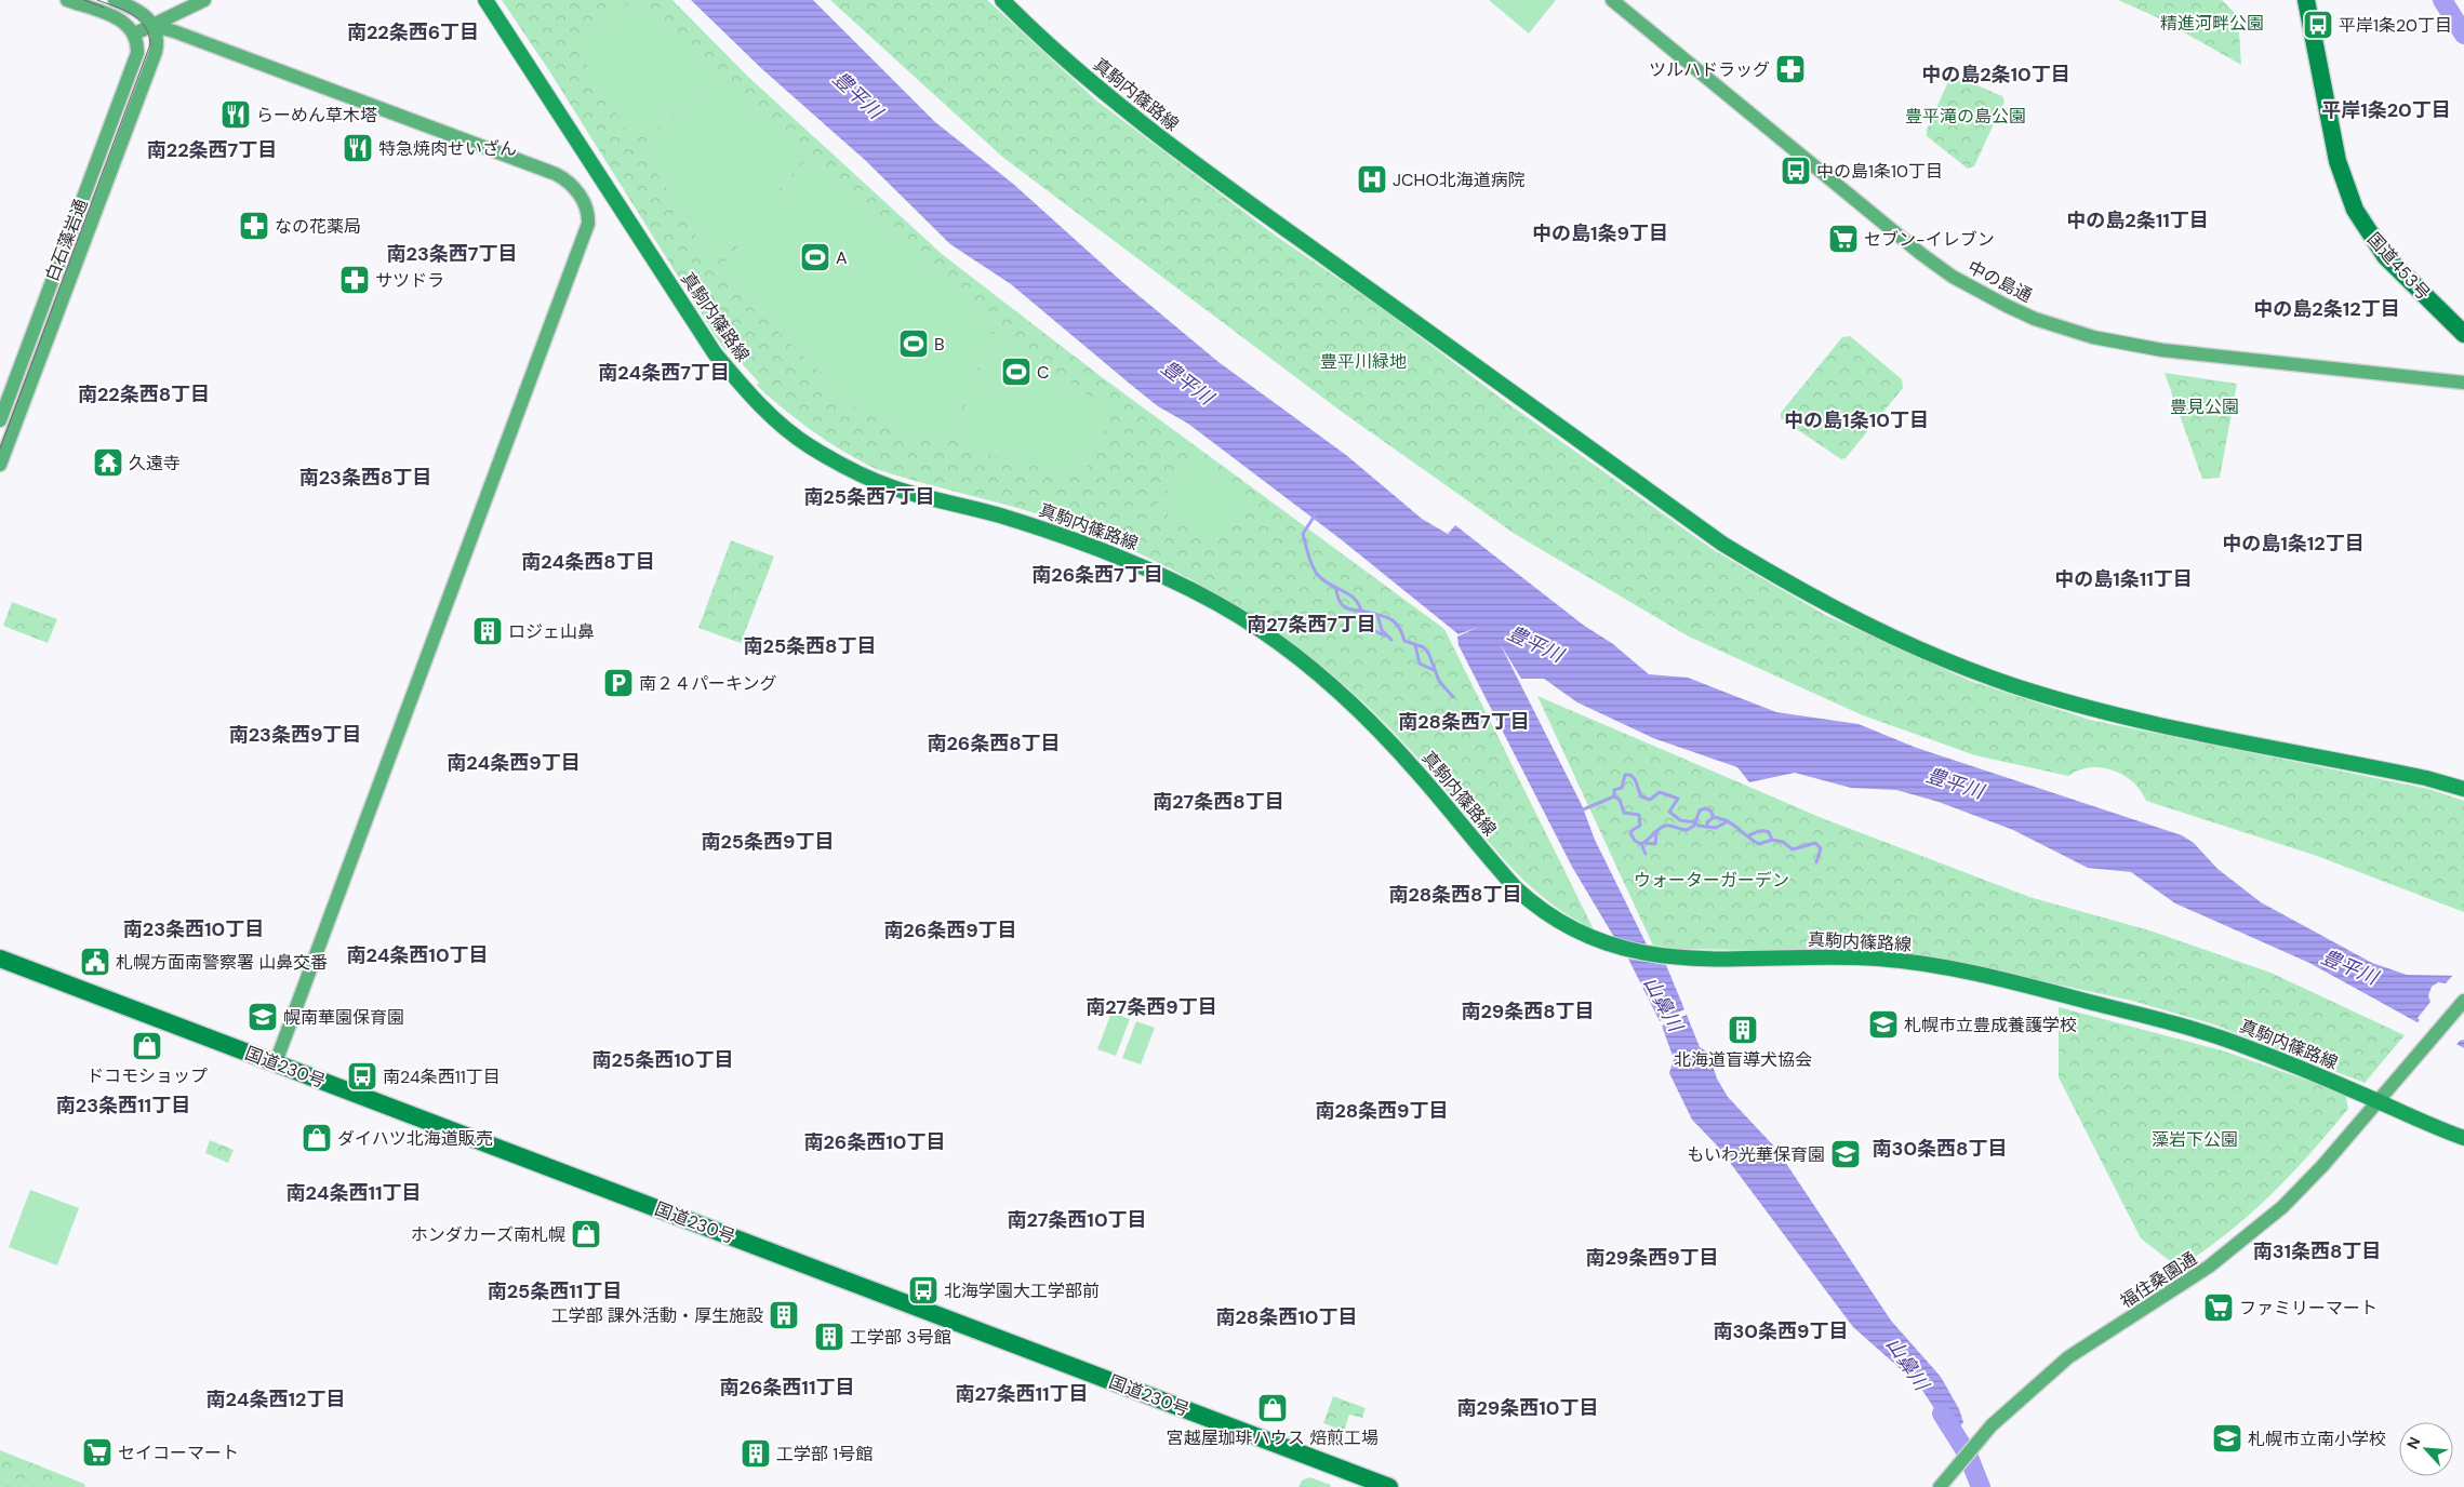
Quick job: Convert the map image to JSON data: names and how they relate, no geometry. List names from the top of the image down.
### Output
{
  "streets": {
    "highway": ["国道453号", "国道230号"],
    "main road": ["真駒内篠路線"],
    "street": ["白石藻岩通", "中の島通", "福住桑園通"]
  },
  "crossings": [
    ["真駒内篠路線", "福住桑園通"]
  ],
  "districts": [
    "南22条西6丁目",
    "中の島2条10丁目",
    "平岸1条20丁目",
    "南22条西7丁目",
    "中の島2条11丁目",
    "中の島1条9丁目",
    "南23条西7丁目",
    "中の島2条12丁目",
    "南24条西7丁目",
    "南22条西8丁目",
    "中の島1条10丁目",
    "南23条西8丁目",
    "南25条西7丁目",
    "中の島1条12丁目",
    "南24条西8丁目",
    "南26条西7丁目",
    "中の島1条11丁目",
    "南27条西7丁目",
    "南25条西8丁目",
    "南28条西7丁目",
    "南23条西9丁目",
    "南26条西8丁目",
    "南24条西9丁目",
    "南27条西8丁目",
    "南25条西9丁目",
    "南28条西8丁目",
    "南23条西10丁目",
    "南26条西9丁目",
    "南24条西10丁目",
    "南27条西9丁目",
    "南29条西8丁目",
    "南25条西10丁目",
    "南23条西11丁目",
    "南28条西9丁目",
    "南26条西10丁目",
    "南30条西8丁目",
    "南24条西11丁目",
    "南27条西10丁目",
    "南31条西8丁目",
    "南29条西9丁目",
    "南25条西11丁目",
    "南28条西10丁目",
    "南30条西9丁目",
    "南26条西11丁目",
    "南27条西11丁目",
    "南24条西12丁目",
    "南29条西10丁目"
  ],
  "water": ["豊平川", "山鼻川"],
  "parks": [
    "精進河畔公園",
    "豊平滝の島公園",
    "豊平川緑地",
    "豊見公園",
    "ウォーターガーデン",
    "藻岩下公園"
  ],
  "places": {
    "bus stop": [
      "平岸1条20丁目",
      "中の島1条10丁目",
      "南24条西11丁目",
      "北海学園大工学部前"
    ],
    "pharmacy": ["ツルハドラッグ", "なの花薬局", "サツドラ"],
    "restaurant": ["らーめん草木塔", "特急焼肉せいざん"],
    "hospital": ["JCHO北海道病院"],
    "supermarket": ["セブン-イレブン", "ファミリーマート", "セイコーマート"],
    "sports": ["A", "B", "C"],
    "temple": ["久遠寺"],
    "building": [
      "ロジェ山鼻",
      "北海道盲導犬協会",
      "工学部 課外活動・厚生施設",
      "工学部 3号館",
      "工学部 1号館"
    ],
    "parking": ["南２４パーキング"],
    "public building": ["札幌方面南警察署 山鼻交番"],
    "school or university": [
      "幌南華園保育園",
      "札幌市立豊成養護学校",
      "もいわ光華保育園",
      "札幌市立南小学校"
    ],
    "shop": [
      "ドコモショップ",
      "ダイハツ北海道販売",
      "ホンダカーズ南札幌",
      "宮越屋珈琲ハウス 焙煎工場"
    ]
  },
  "north": "top left"
}
